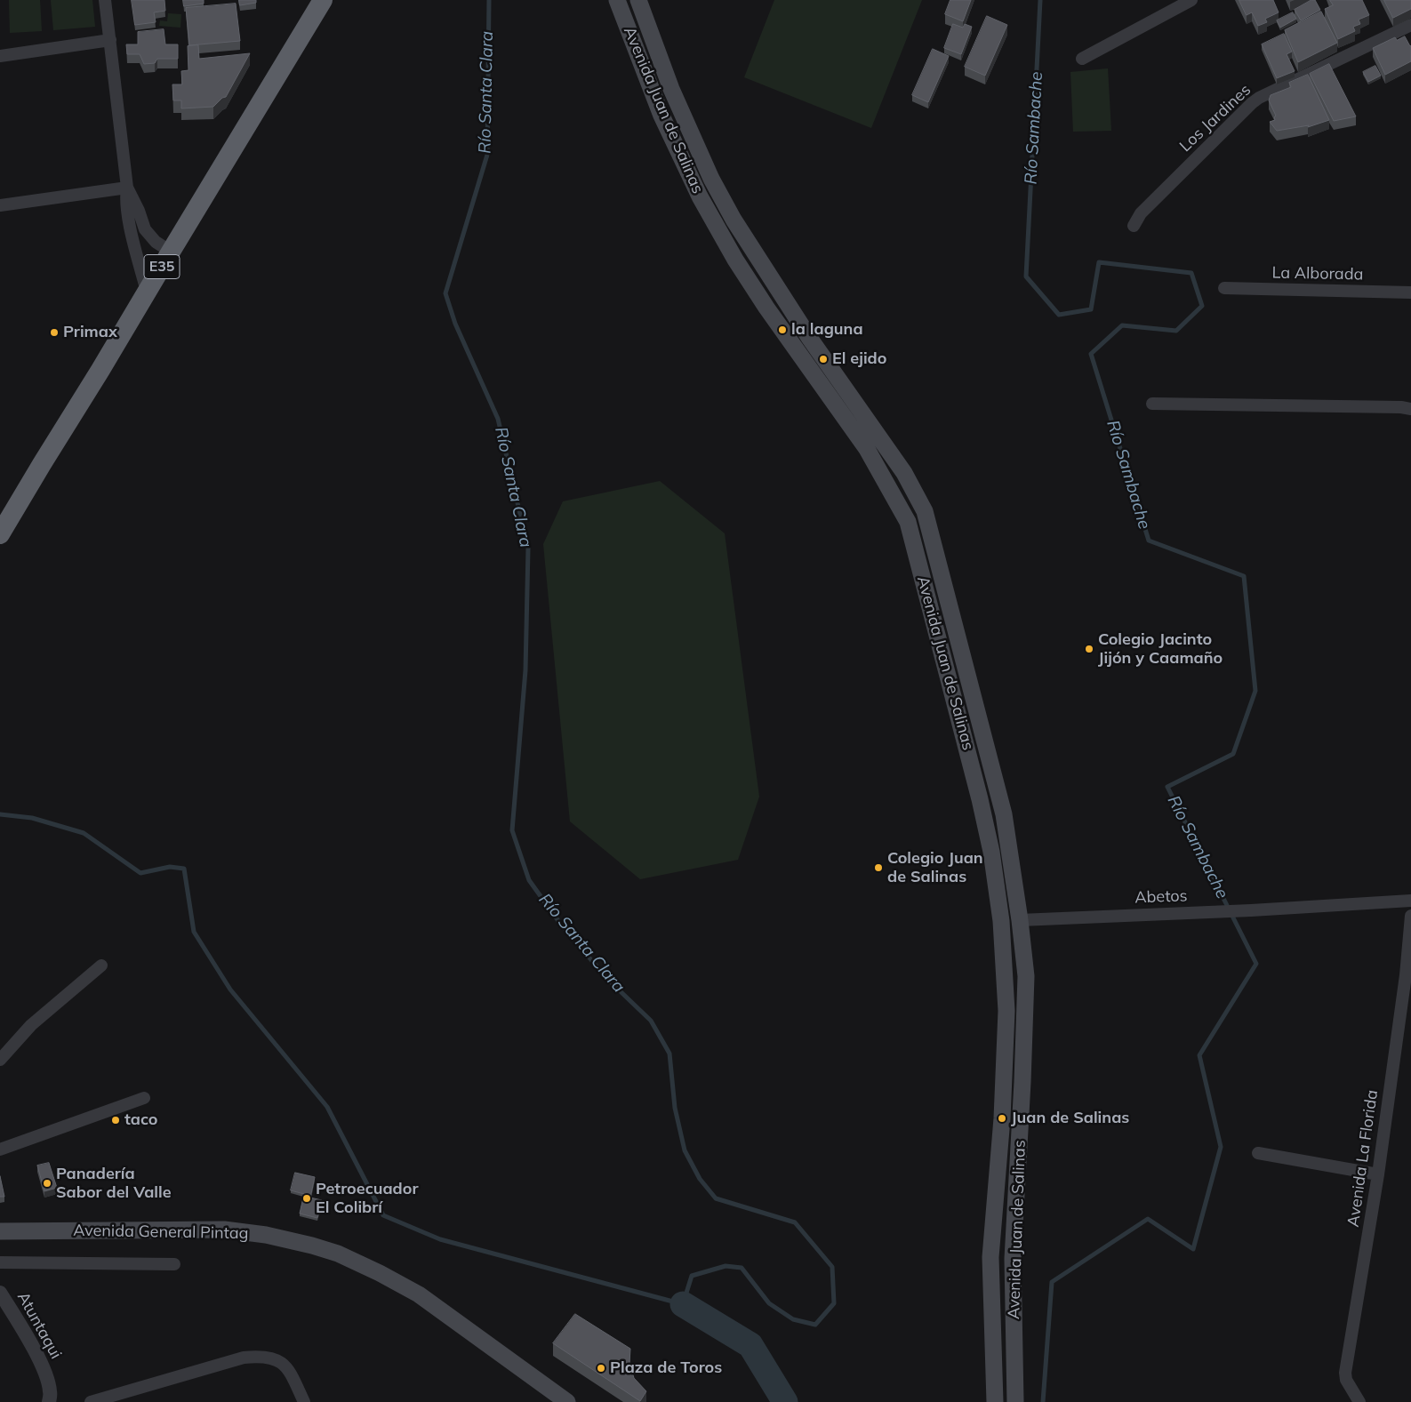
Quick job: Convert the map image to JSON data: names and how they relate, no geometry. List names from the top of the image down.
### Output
{
  "streets": {
    "highway": ["E35"],
    "main road": ["Avenida Juan de Salinas", "Avenida General Pintag"],
    "street": [
      "Los Jardines",
      "La Alborada",
      "Abetos",
      "Avenida La Florida",
      "Atuntaqui"
    ]
  },
  "crossings": [
    ["Avenida Juan de Salinas", "Abetos"]
  ],
  "water": ["Río Santa Clara", "Río Sambache"],
  "places": [
    "la laguna",
    "Primax",
    "El ejido",
    "Colegio Jacinto Jijón y Caamaño",
    "Colegio Juan de Salinas",
    "Juan de Salinas",
    "taco",
    "Panadería Sabor del Valle",
    "Petroecuador El Colibrí",
    "Plaza de Toros"
  ]
}
